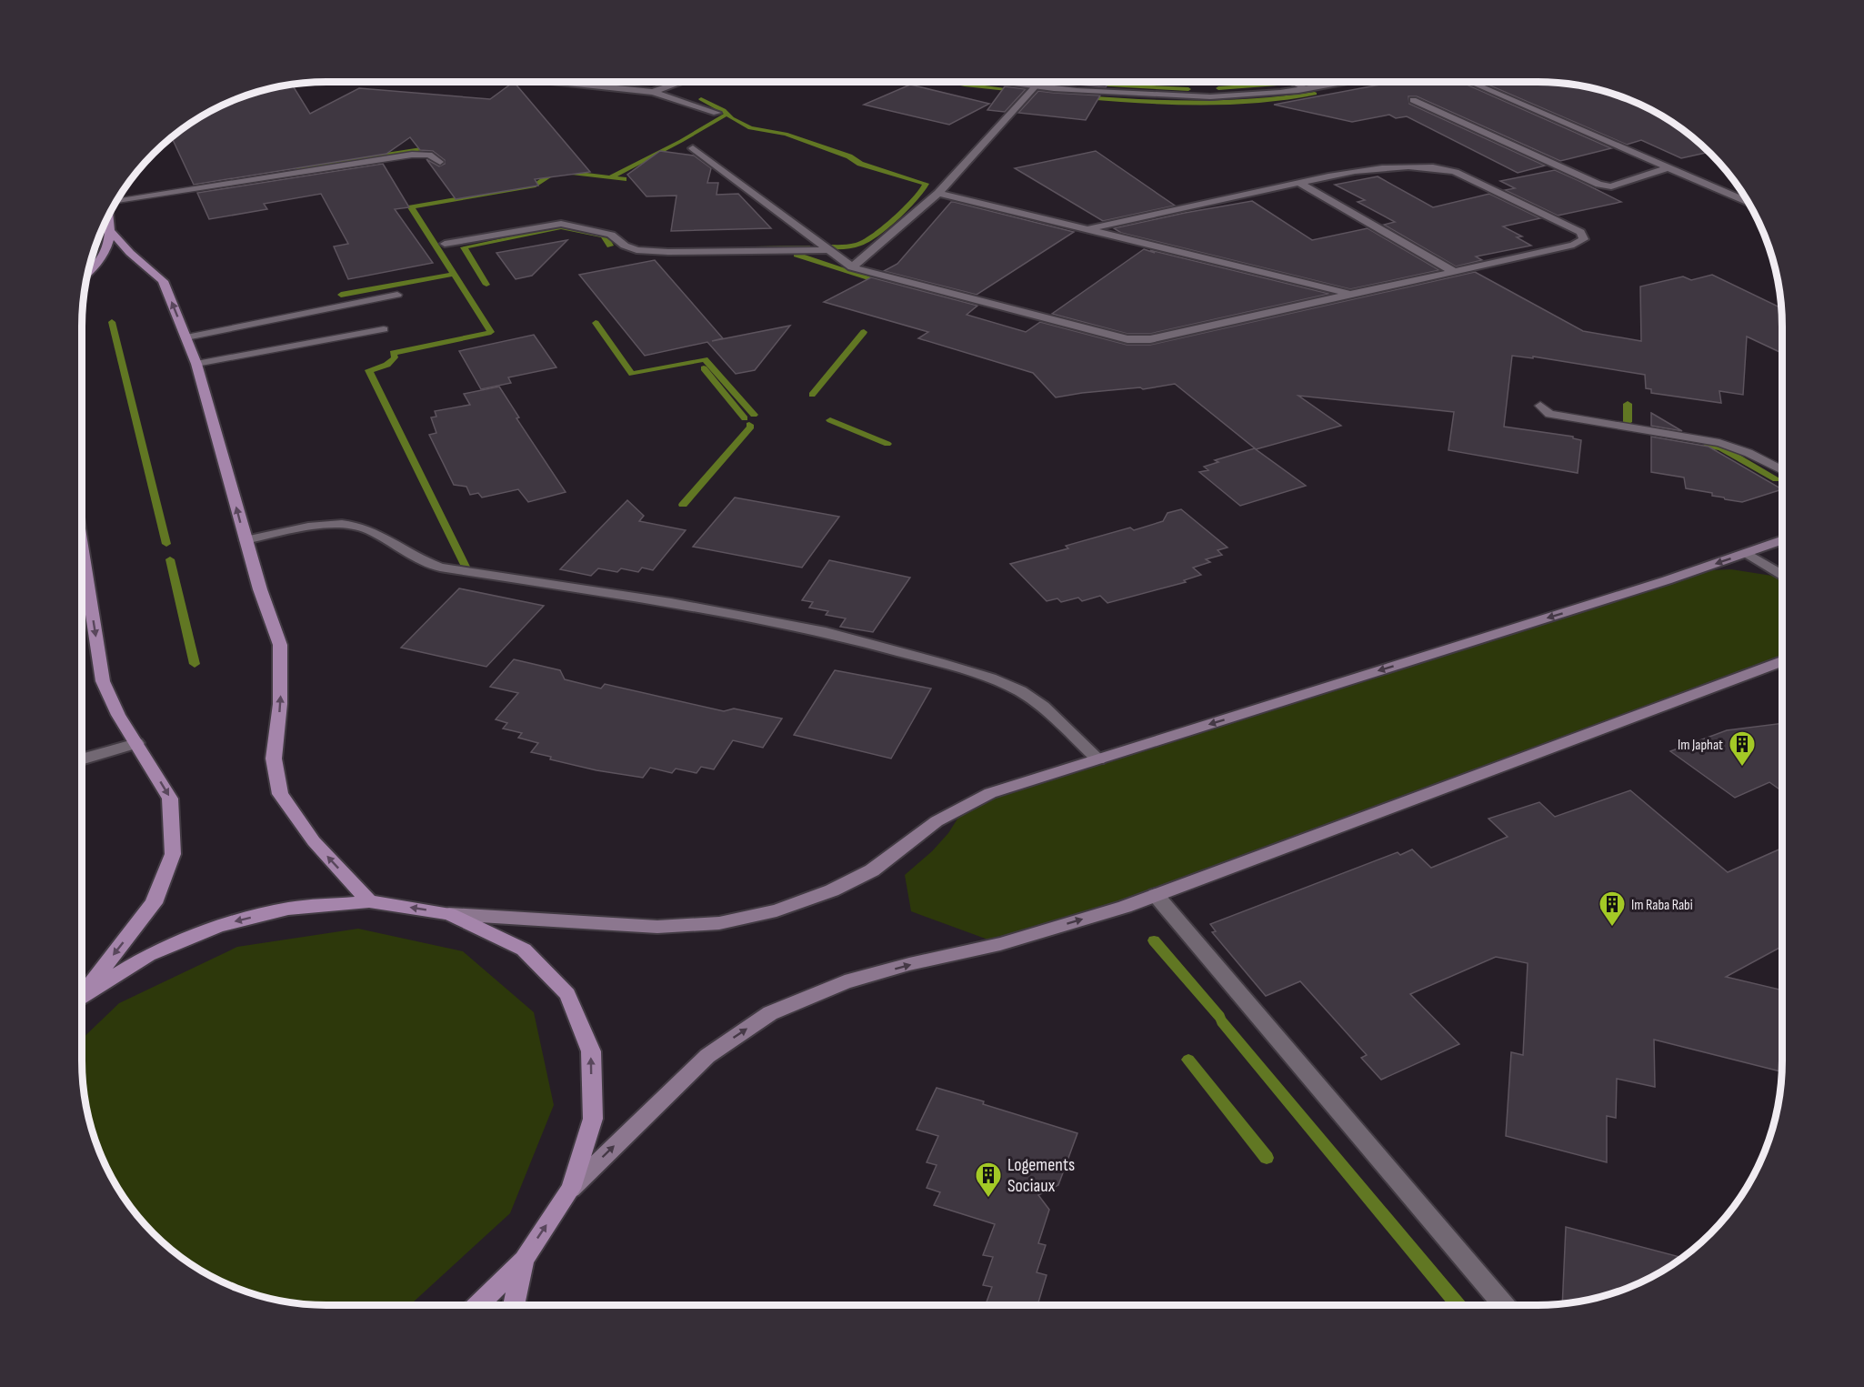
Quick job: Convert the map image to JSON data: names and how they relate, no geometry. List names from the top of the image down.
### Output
{
  "places": {
    "building": ["Im Japhat", "Im Raba Rabi", "Logements Sociaux"]
  }
}
